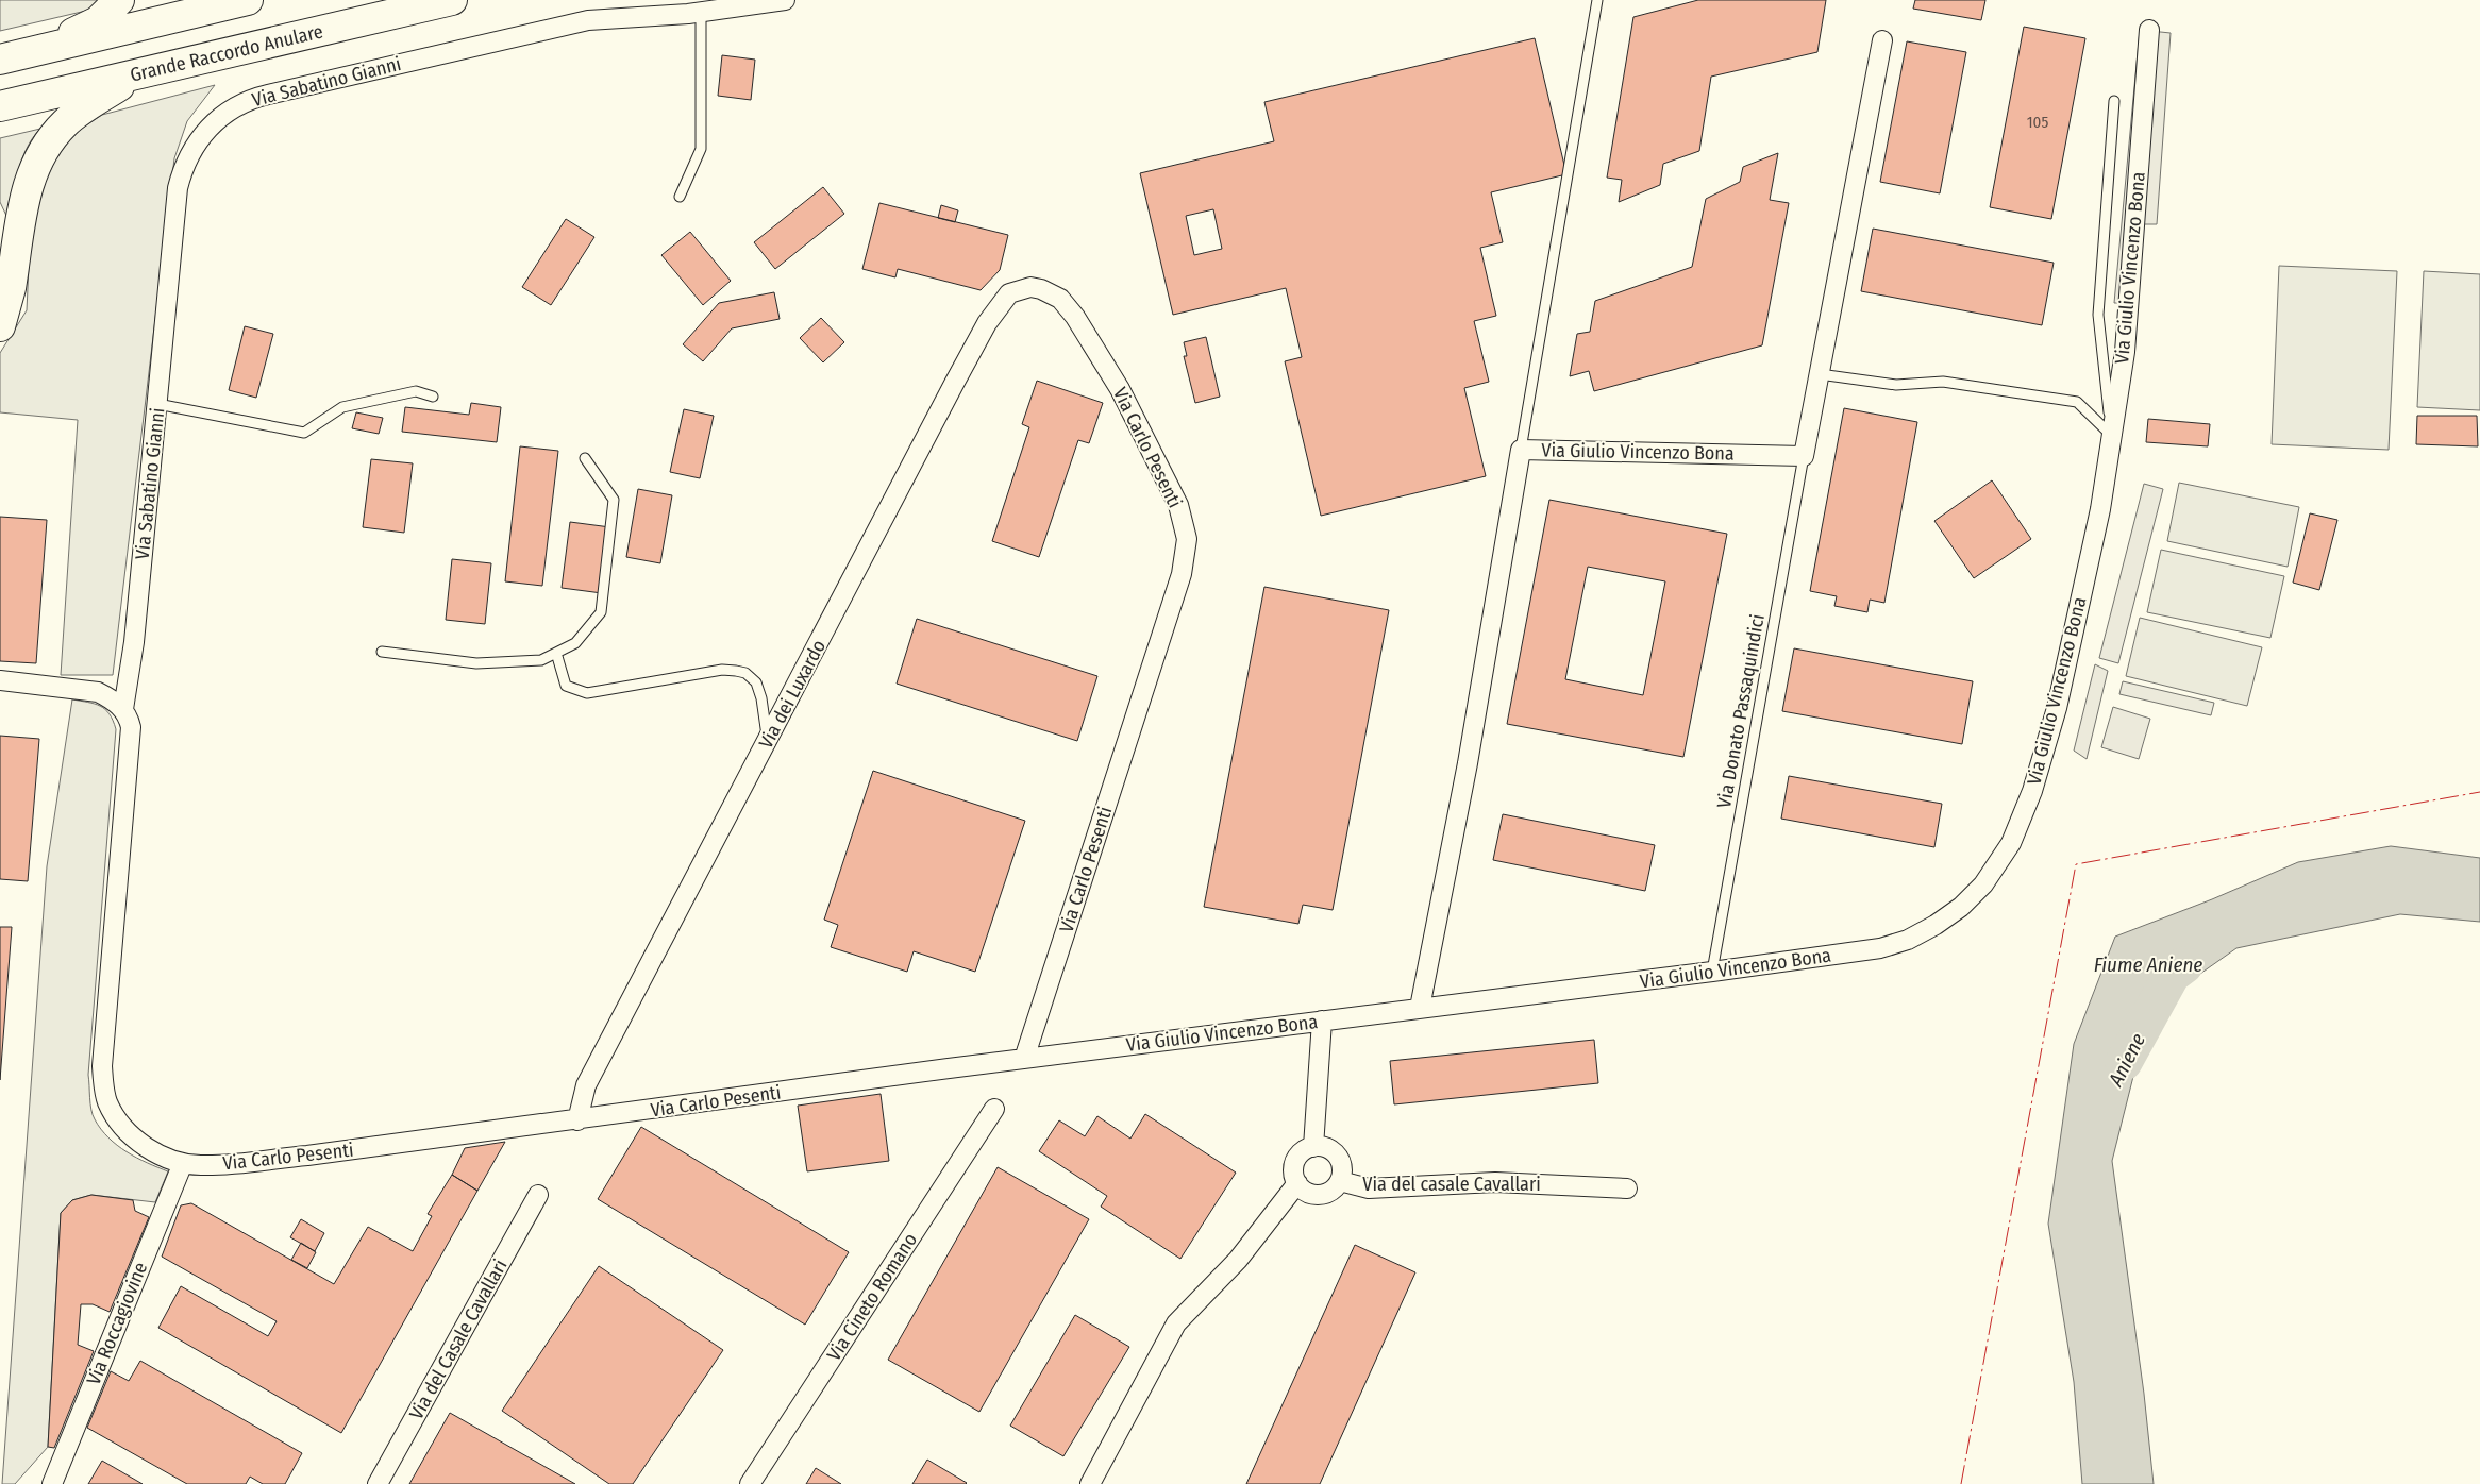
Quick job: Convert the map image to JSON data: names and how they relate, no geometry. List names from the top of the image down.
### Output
{
  "streets": {
    "highway": ["Grande Raccordo Anulare"],
    "street": [
      "Via Sabatino Gianni",
      "Via Giulio Vincenzo Bona",
      "Via Carlo Pesenti",
      "Via dei Luxardo",
      "Via del casale Cavallari",
      "Via Cineto Romano",
      "Via Roccagiovine",
      "Via del Casale Cavallari"
    ],
    "lane": ["Via Donato Passaquindici"]
  },
  "crossings": [
    ["Via Sabatino Gianni", "Via Carlo Pesenti"],
    ["Via Giulio Vincenzo Bona", "Via Carlo Pesenti"],
    ["Via Giulio Vincenzo Bona", "Via Donato Passaquindici"],
    ["Via Carlo Pesenti", "Via dei Luxardo"],
    ["Via Carlo Pesenti", "Via Roccagiovine"]
  ],
  "water": ["Fiume Aniene", "Aniene"],
  "house_numbers": ["105"]
}
